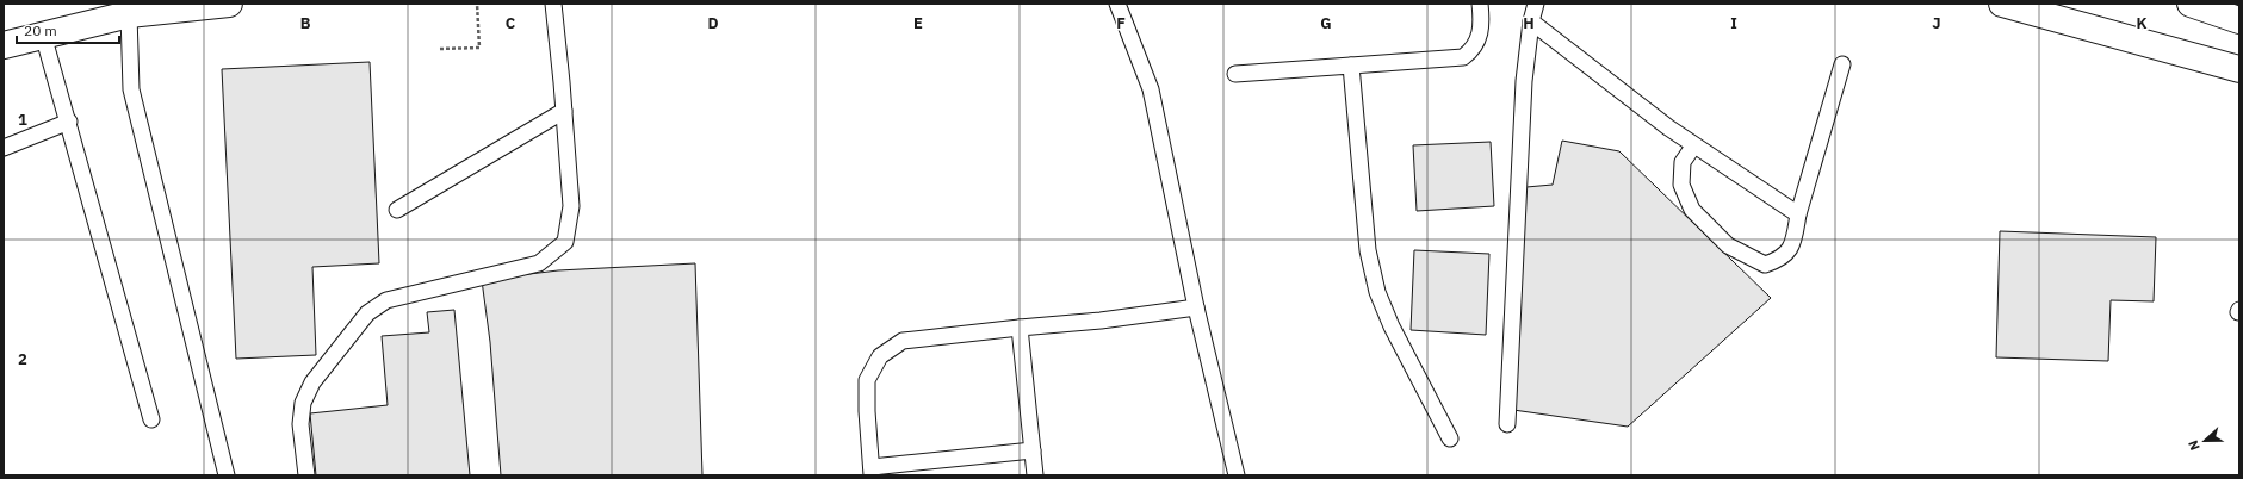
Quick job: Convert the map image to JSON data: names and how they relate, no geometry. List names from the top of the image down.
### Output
{
  "scale_bar": "20 m",
  "north": "left",
  "grid": {
    "columns": [
      "B",
      "C",
      "D",
      "E",
      "F",
      "G",
      "H",
      "I",
      "J",
      "K"
    ],
    "rows": ["1", "2"]
  }
}
